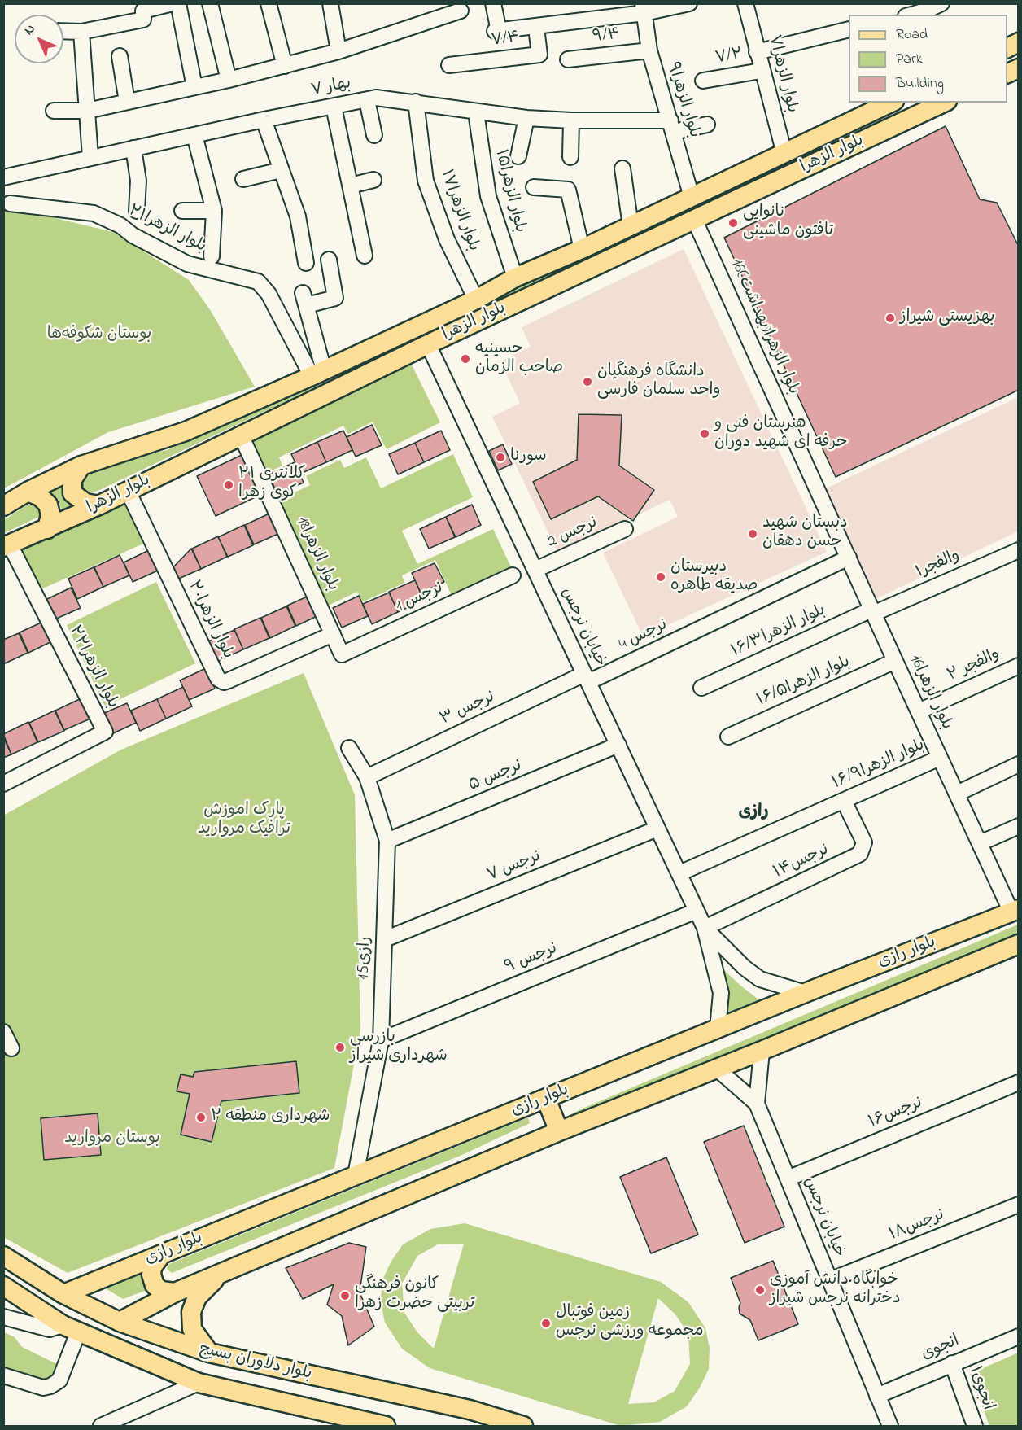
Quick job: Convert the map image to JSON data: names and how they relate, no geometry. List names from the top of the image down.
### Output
{
  "streets": {
    "main road": ["بلوار الزهرا", "بلوار رازی", "بلوار دلاوران بسیج"],
    "street": [
      "۹/۴",
      "۷/۴",
      "۷/۲",
      "بلوار الزهرا۷",
      "بهار ۷",
      "بلوار الزهرا۹",
      "بلوار الزهرا۱۵",
      "بلوار الزهرا۱۷",
      "بلوار الزهرا۲۱",
      "16بلوار الزهرا(بهداشت)",
      "2 نرجس",
      "18بلوار الزهرا",
      "والفجر۱",
      "1 نرجس",
      "بلوار الزهرا۲۰",
      "خیابان نرجس",
      "بلوار الزهرا۱۶/۳",
      "4 نرجس",
      "والفجر ۲",
      "بلوار الزهرا۲۲",
      "بلوار الزهرا۱۶/۵",
      "16بلوار الزهرا",
      "نرجس ۳",
      "بلوار الزهرا۱۶/۹",
      "نرجس ۵",
      "نرجس۱۴",
      "نرجس ۷",
      "15رازی",
      "نرجس ۹",
      "نرجس۱۶",
      "نرجس۱۸",
      "انجوی",
      "انجوی۱"
    ]
  },
  "crossings": [
    ["۹/۴", "بلوار الزهرا۹"],
    ["۷/۲", "بلوار الزهرا۷"],
    ["بلوار الزهرا۷", "بلوار الزهرا"],
    ["بهار ۷", "بلوار الزهرا۹"],
    ["بهار ۷", "بلوار الزهرا۱۵"],
    ["بهار ۷", "بلوار الزهرا۱۷"],
    ["بلوار الزهرا۹", "بلوار الزهرا"],
    ["بلوار الزهرا", "بلوار الزهرا۱۵"],
    ["بلوار الزهرا", "بلوار الزهرا۱۷"],
    ["بلوار الزهرا", "بلوار الزهرا۲۱"],
    ["بلوار الزهرا", "16بلوار الزهرا(بهداشت)"],
    ["بلوار الزهرا", "18بلوار الزهرا"],
    ["بلوار الزهرا", "بلوار الزهرا۲۰"],
    ["بلوار الزهرا", "خیابان نرجس"],
    ["بلوار الزهرا", "بلوار الزهرا۲۲"],
    ["16بلوار الزهرا(بهداشت)", "4 نرجس"],
    ["16بلوار الزهرا(بهداشت)", "16بلوار الزهرا"],
    ["2 نرجس", "خیابان نرجس"],
    ["18بلوار الزهرا", "1 نرجس"],
    ["18بلوار الزهرا", "بلوار الزهرا۲۰"],
    ["والفجر۱", "بلوار الزهرا۱۶/۳"],
    ["والفجر۱", "16بلوار الزهرا"],
    ["خیابان نرجس", "4 نرجس"],
    ["خیابان نرجس", "نرجس ۳"],
    ["خیابان نرجس", "بلوار الزهرا۱۶/۹"],
    ["خیابان نرجس", "نرجس ۵"],
    ["خیابان نرجس", "نرجس۱۴"],
    ["خیابان نرجس", "نرجس ۷"],
    ["خیابان نرجس", "نرجس ۹"],
    ["خیابان نرجس", "نرجس۱۶"],
    ["خیابان نرجس", "نرجس۱۸"],
    ["خیابان نرجس", "انجوی"],
    ["بلوار الزهرا۱۶/۳", "16بلوار الزهرا"],
    ["4 نرجس", "16بلوار الزهرا"],
    ["4 نرجس", "نرجس ۳"],
    ["والفجر ۲", "16بلوار الزهرا"],
    ["بلوار الزهرا۱۶/۵", "16بلوار الزهرا"],
    ["16بلوار الزهرا", "بلوار الزهرا۱۶/۹"],
    ["16بلوار الزهرا", "بلوار رازی"],
    ["نرجس ۳", "15رازی"],
    ["بلوار الزهرا۱۶/۹", "نرجس۱۴"],
    ["نرجس ۵", "15رازی"],
    ["نرجس ۷", "15رازی"],
    ["بلوار رازی", "15رازی"],
    ["بلوار رازی", "بلوار دلاوران بسیج"],
    ["15رازی", "نرجس ۹"],
    ["انجوی", "انجوی۱"]
  ],
  "districts": ["رازی"],
  "parks": ["بوستان شکوفه‌ها", "پارک اموزش ترافیک مروارید", "بوستان مروارید"],
  "places": [
    "نانوایی تافتون ماشینی",
    "بهزیستی شیراز",
    "حسینیه صاحب الزمان",
    "دانشگاه فرهنگیان واحد سلمان فارسی",
    "هنرستان فنی و حرفه ای شهید دوران",
    "سورنا",
    "کلانتری ۲۱ کوی زهرا",
    "دبستان شهید حسن دهقان",
    "دبیرستان صدیقه طاهره",
    "بازرسی شهرداری شیراز",
    "شهرداری منطقه ۲",
    "خوابگاه دانش آموزی دخترانه نرجس شیراز",
    "کانون فرهنگی تربیتی حضرت زهرا",
    "زمین فوتبال مجموعه ورزشی نرجس"
  ],
  "legend": ["Road", "Park", "Building"],
  "north": "top left"
}
